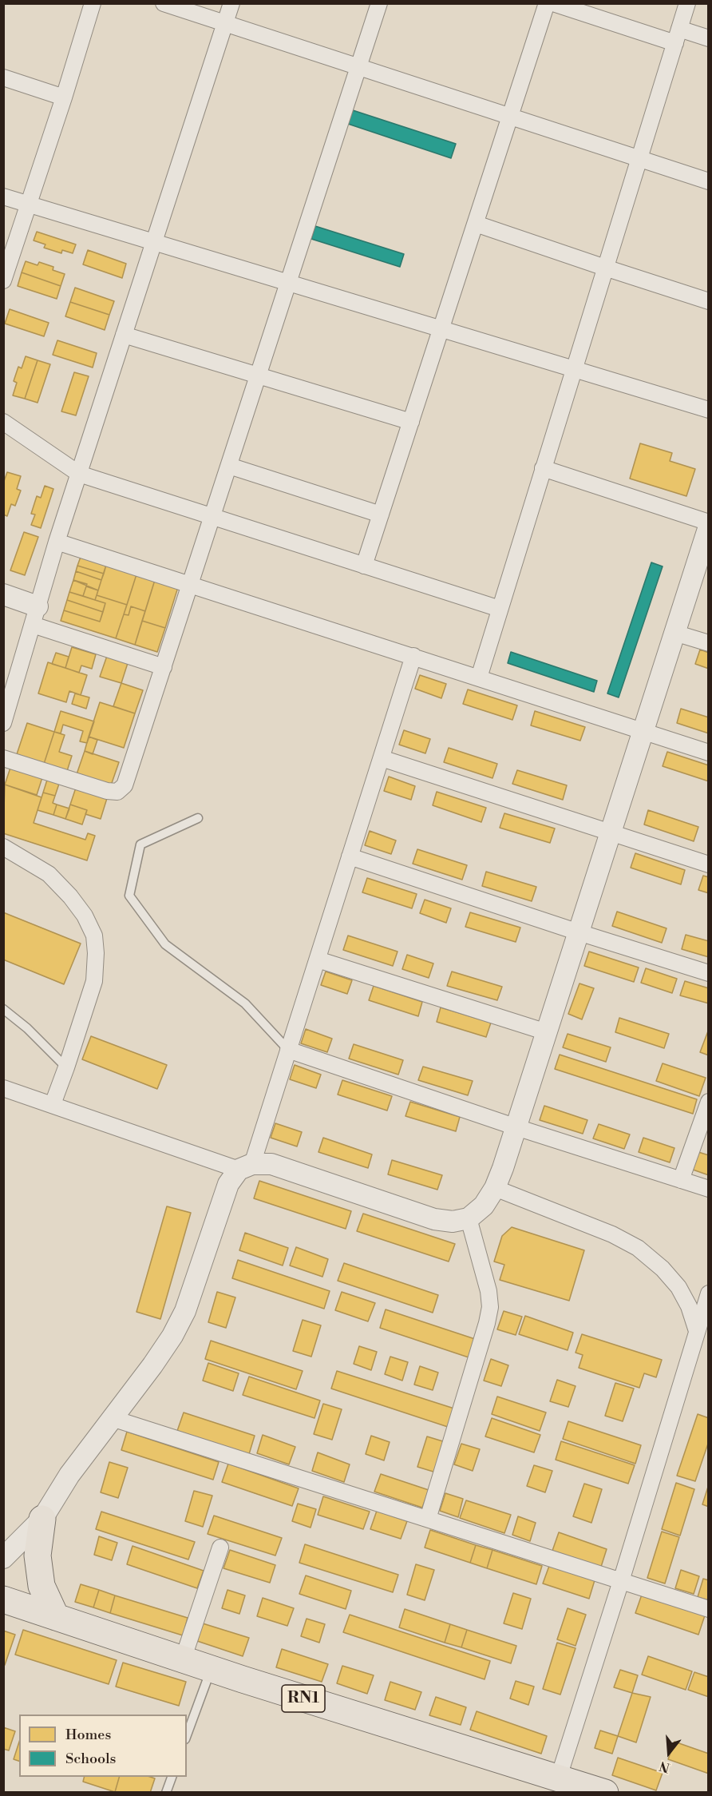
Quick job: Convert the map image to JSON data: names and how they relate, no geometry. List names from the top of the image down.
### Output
{
  "streets": {
    "highway": ["RN1"]
  },
  "legend": ["Homes", "Schools"],
  "north": "bottom"
}
